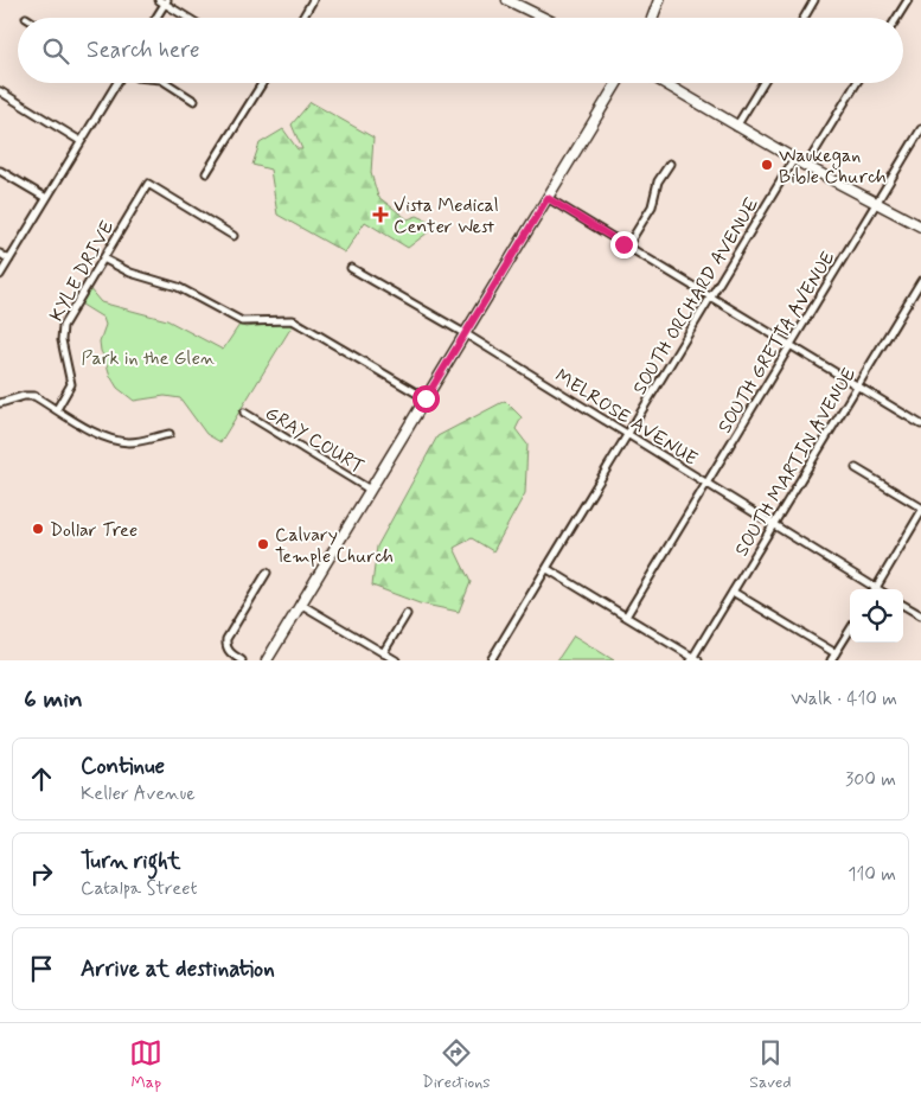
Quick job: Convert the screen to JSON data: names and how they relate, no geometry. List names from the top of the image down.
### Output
{
  "streets": {
    "street": [
      "KYLE DRIVE",
      "SOUTH ORCHARD AVENUE",
      "SOUTH GRETTA AVENUE",
      "MELROSE AVENUE",
      "GRAY COURT",
      "SOUTH MARTIN AVENUE"
    ]
  },
  "crossings": [
    ["SOUTH ORCHARD AVENUE", "MELROSE AVENUE"],
    ["SOUTH GRETTA AVENUE", "MELROSE AVENUE"],
    ["MELROSE AVENUE", "SOUTH MARTIN AVENUE"]
  ],
  "parks": ["Park in the Glen"],
  "places": {
    "other": ["Waukegan Bible Church", "Dollar Tree", "Calvary Temple Church"],
    "health": ["Vista Medical Center West"]
  },
  "page": {
    "search": "Search here",
    "heading": ["6 min", "Walk · 410 m"],
    "list": [
      ["Continue", "Keller Avenue", "300 m"],
      ["Turn right", "Catalpa Street", "110 m"],
      "Arrive at destination"
    ],
    "nav": ["Map", "Directions", "Saved"]
  }
}
